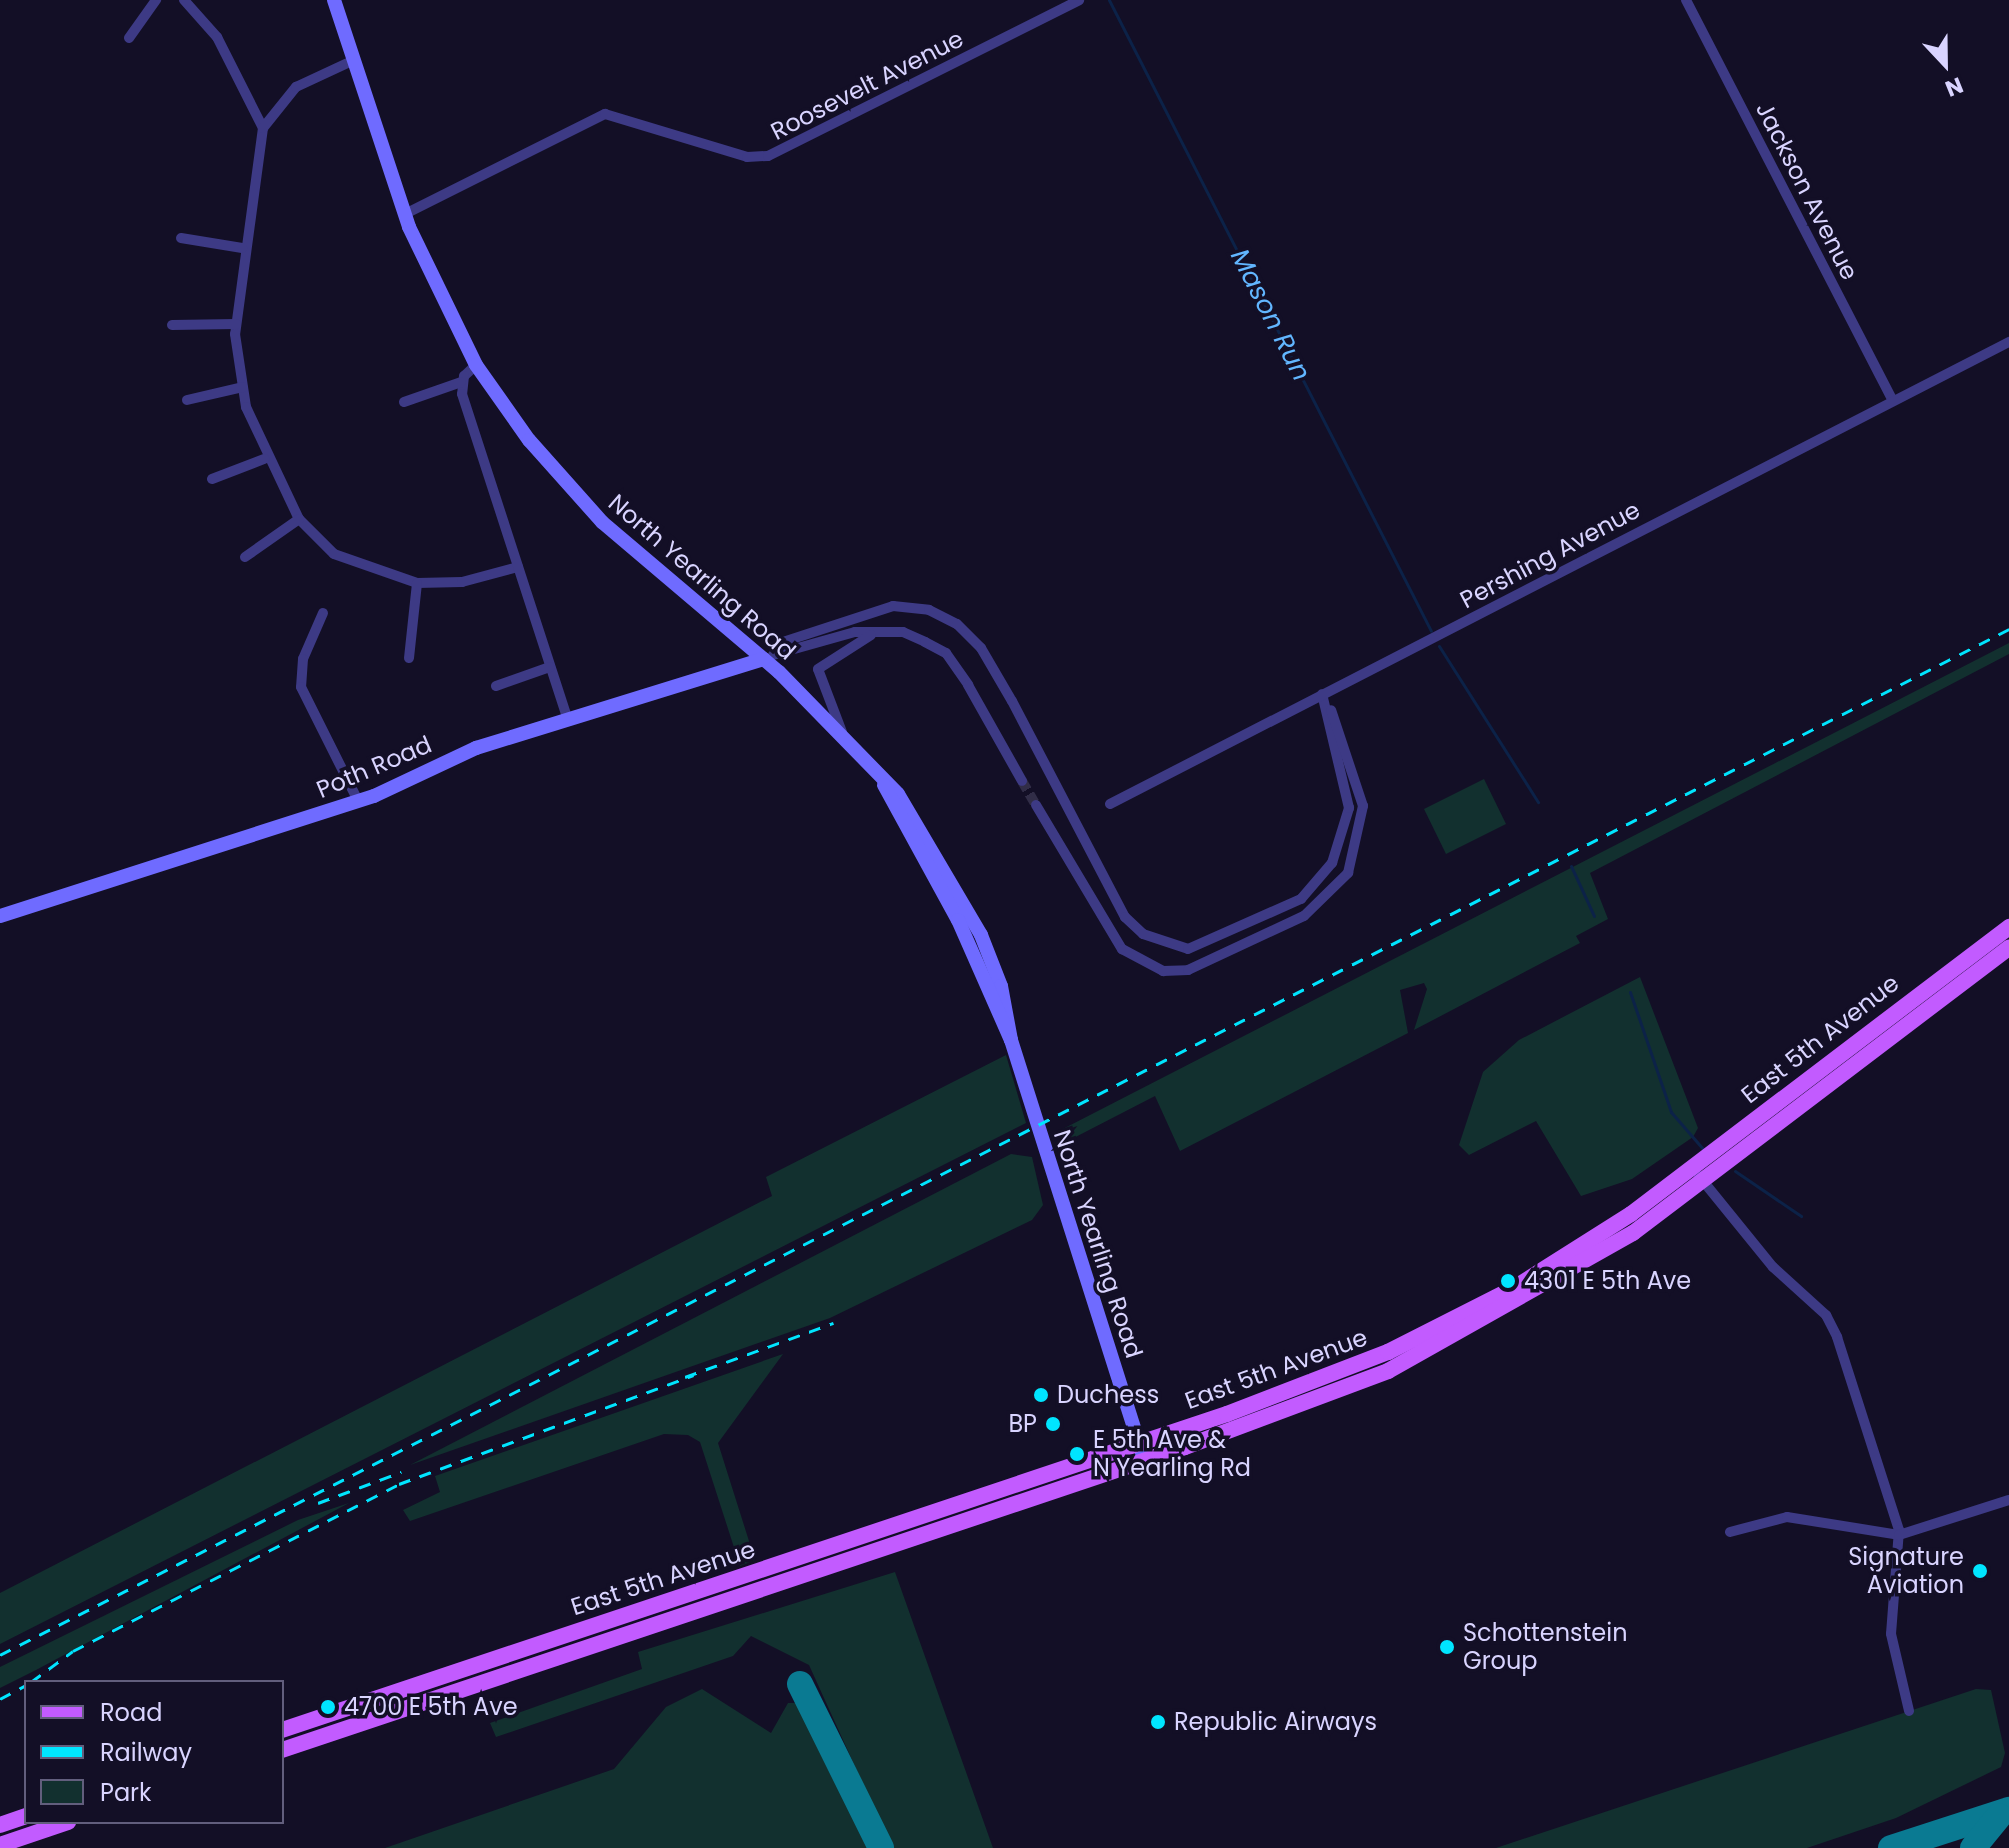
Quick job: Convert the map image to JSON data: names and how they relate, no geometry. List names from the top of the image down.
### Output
{
  "streets": {
    "main road": ["North Yearling Road", "Poth Road", "East 5th Avenue"],
    "street": ["Roosevelt Avenue", "Jackson Avenue", "Pershing Avenue"]
  },
  "crossings": [
    ["Roosevelt Avenue", "North Yearling Road"],
    ["Jackson Avenue", "Pershing Avenue"],
    ["North Yearling Road", "Poth Road"],
    ["North Yearling Road", "East 5th Avenue"]
  ],
  "water": ["Mason Run"],
  "places": [
    "4301 E 5th Ave",
    "Duchess",
    "BP",
    "E 5th Ave & N Yearling Rd",
    "Signature Aviation",
    "Schottenstein Group",
    "4700 E 5th Ave",
    "Republic Airways"
  ],
  "legend": ["Road", "Railway", "Park"],
  "north": "bottom"
}
